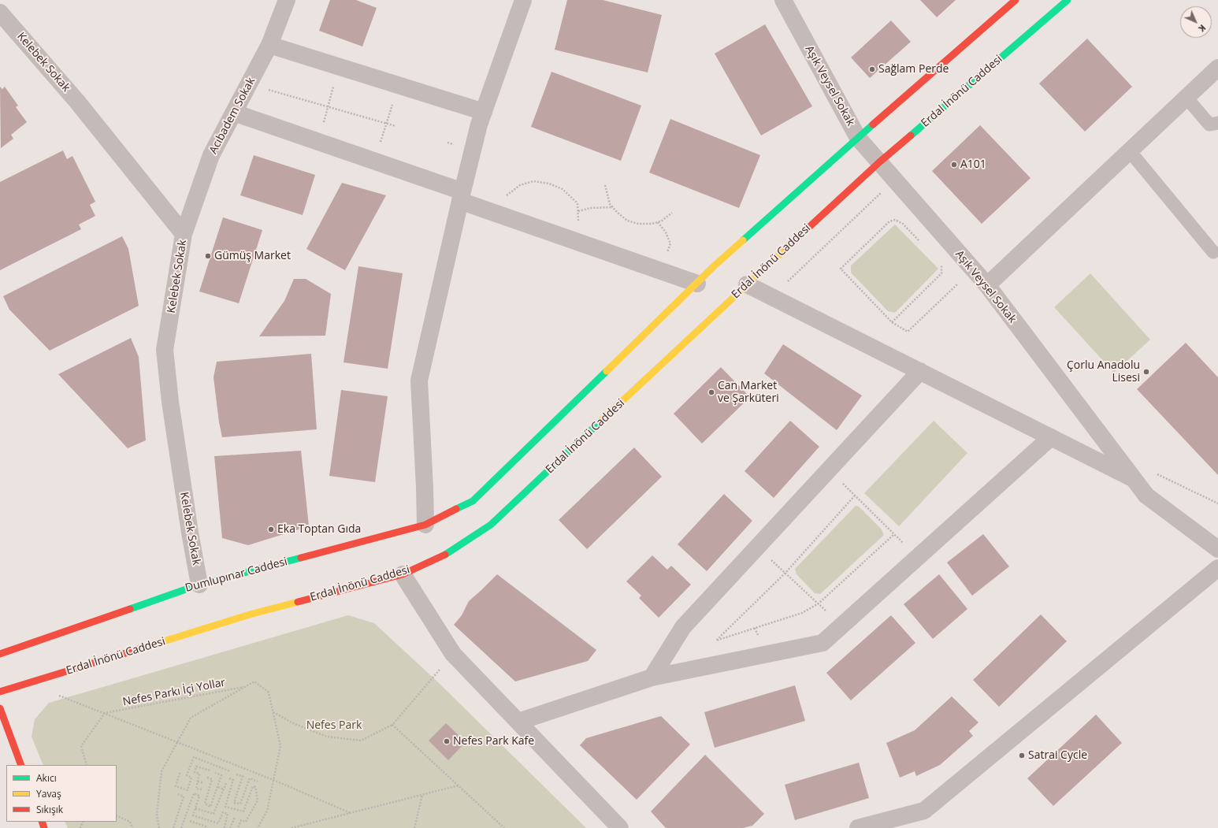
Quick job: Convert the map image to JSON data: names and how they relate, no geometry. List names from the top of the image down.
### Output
{
  "streets": {
    "main road": ["Erdal İnönü Caddesi", "Dumlupınar Caddesi"],
    "street": ["Kelebek Sokak", "Aşık Veysel Sokak", "Acıbadem Sokak"],
    "path": ["Nefes Parkı İçi Yollar"]
  },
  "crossings": [
    ["Kelebek Sokak", "Acıbadem Sokak"],
    ["Kelebek Sokak", "Dumlupınar Caddesi"],
    ["Aşık Veysel Sokak", "Erdal İnönü Caddesi"]
  ],
  "parks": ["Nefes Park"],
  "places": [
    "Sağlam Perde",
    "A101",
    "Gümüş Market",
    "Çorlu Anadolu Lisesi",
    "Can Market ve Şarküteri",
    "Eka Toptan Gıda",
    "Nefes Park Kafe",
    "Satrai Cycle"
  ],
  "legend": ["Akıcı", "Yavaş", "Sıkışık"],
  "north": "bottom right"
}
